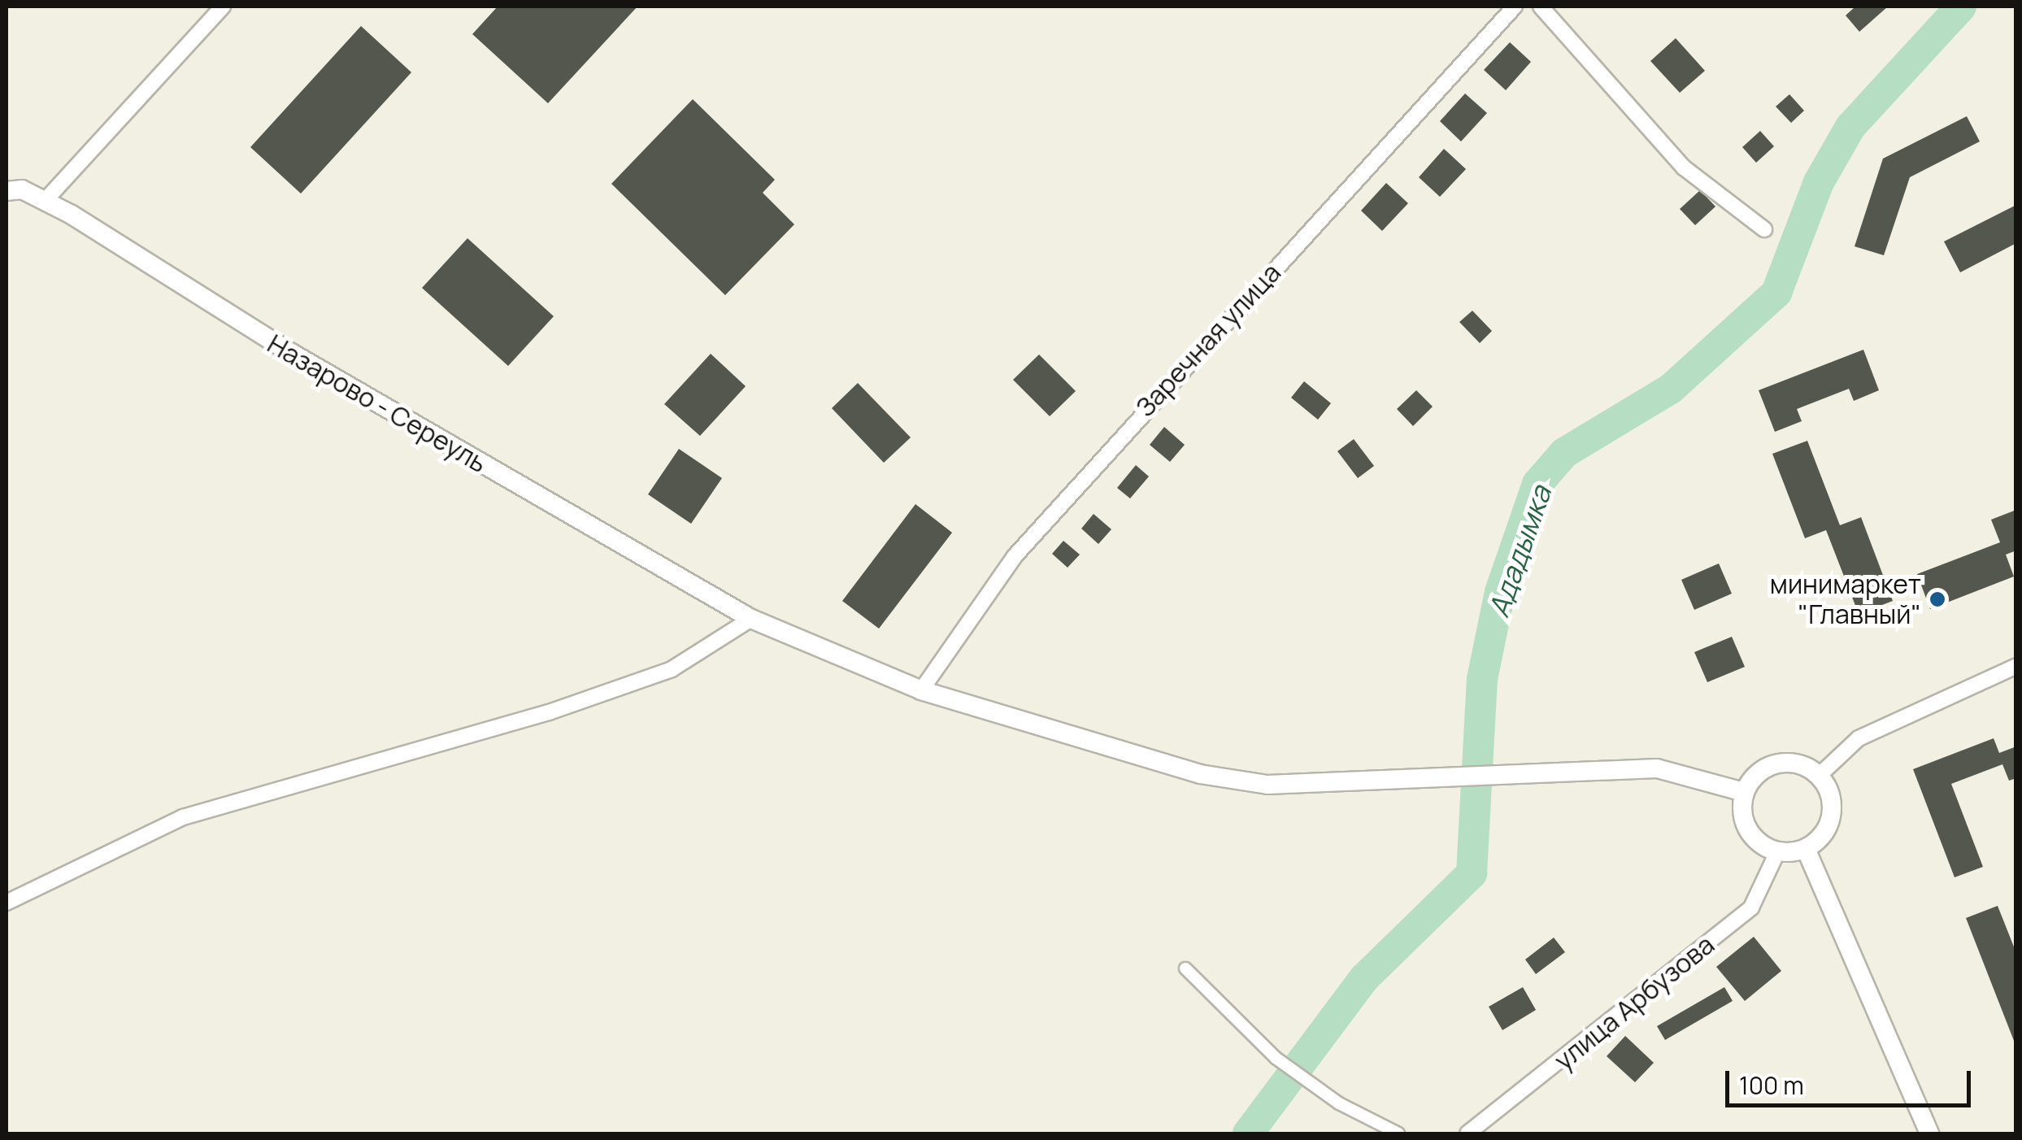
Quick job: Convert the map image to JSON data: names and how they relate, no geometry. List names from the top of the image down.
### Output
{
  "streets": {
    "street": ["Заречная улица", "Назарово - Сереуль", "улица Арбузова"]
  },
  "crossings": [
    ["Заречная улица", "Назарово - Сереуль"],
    ["Назарово - Сереуль", "улица Арбузова"]
  ],
  "water": ["Ададымка"],
  "places": ["минимаркет \"Главный\""],
  "scale_bar": "100 m"
}
